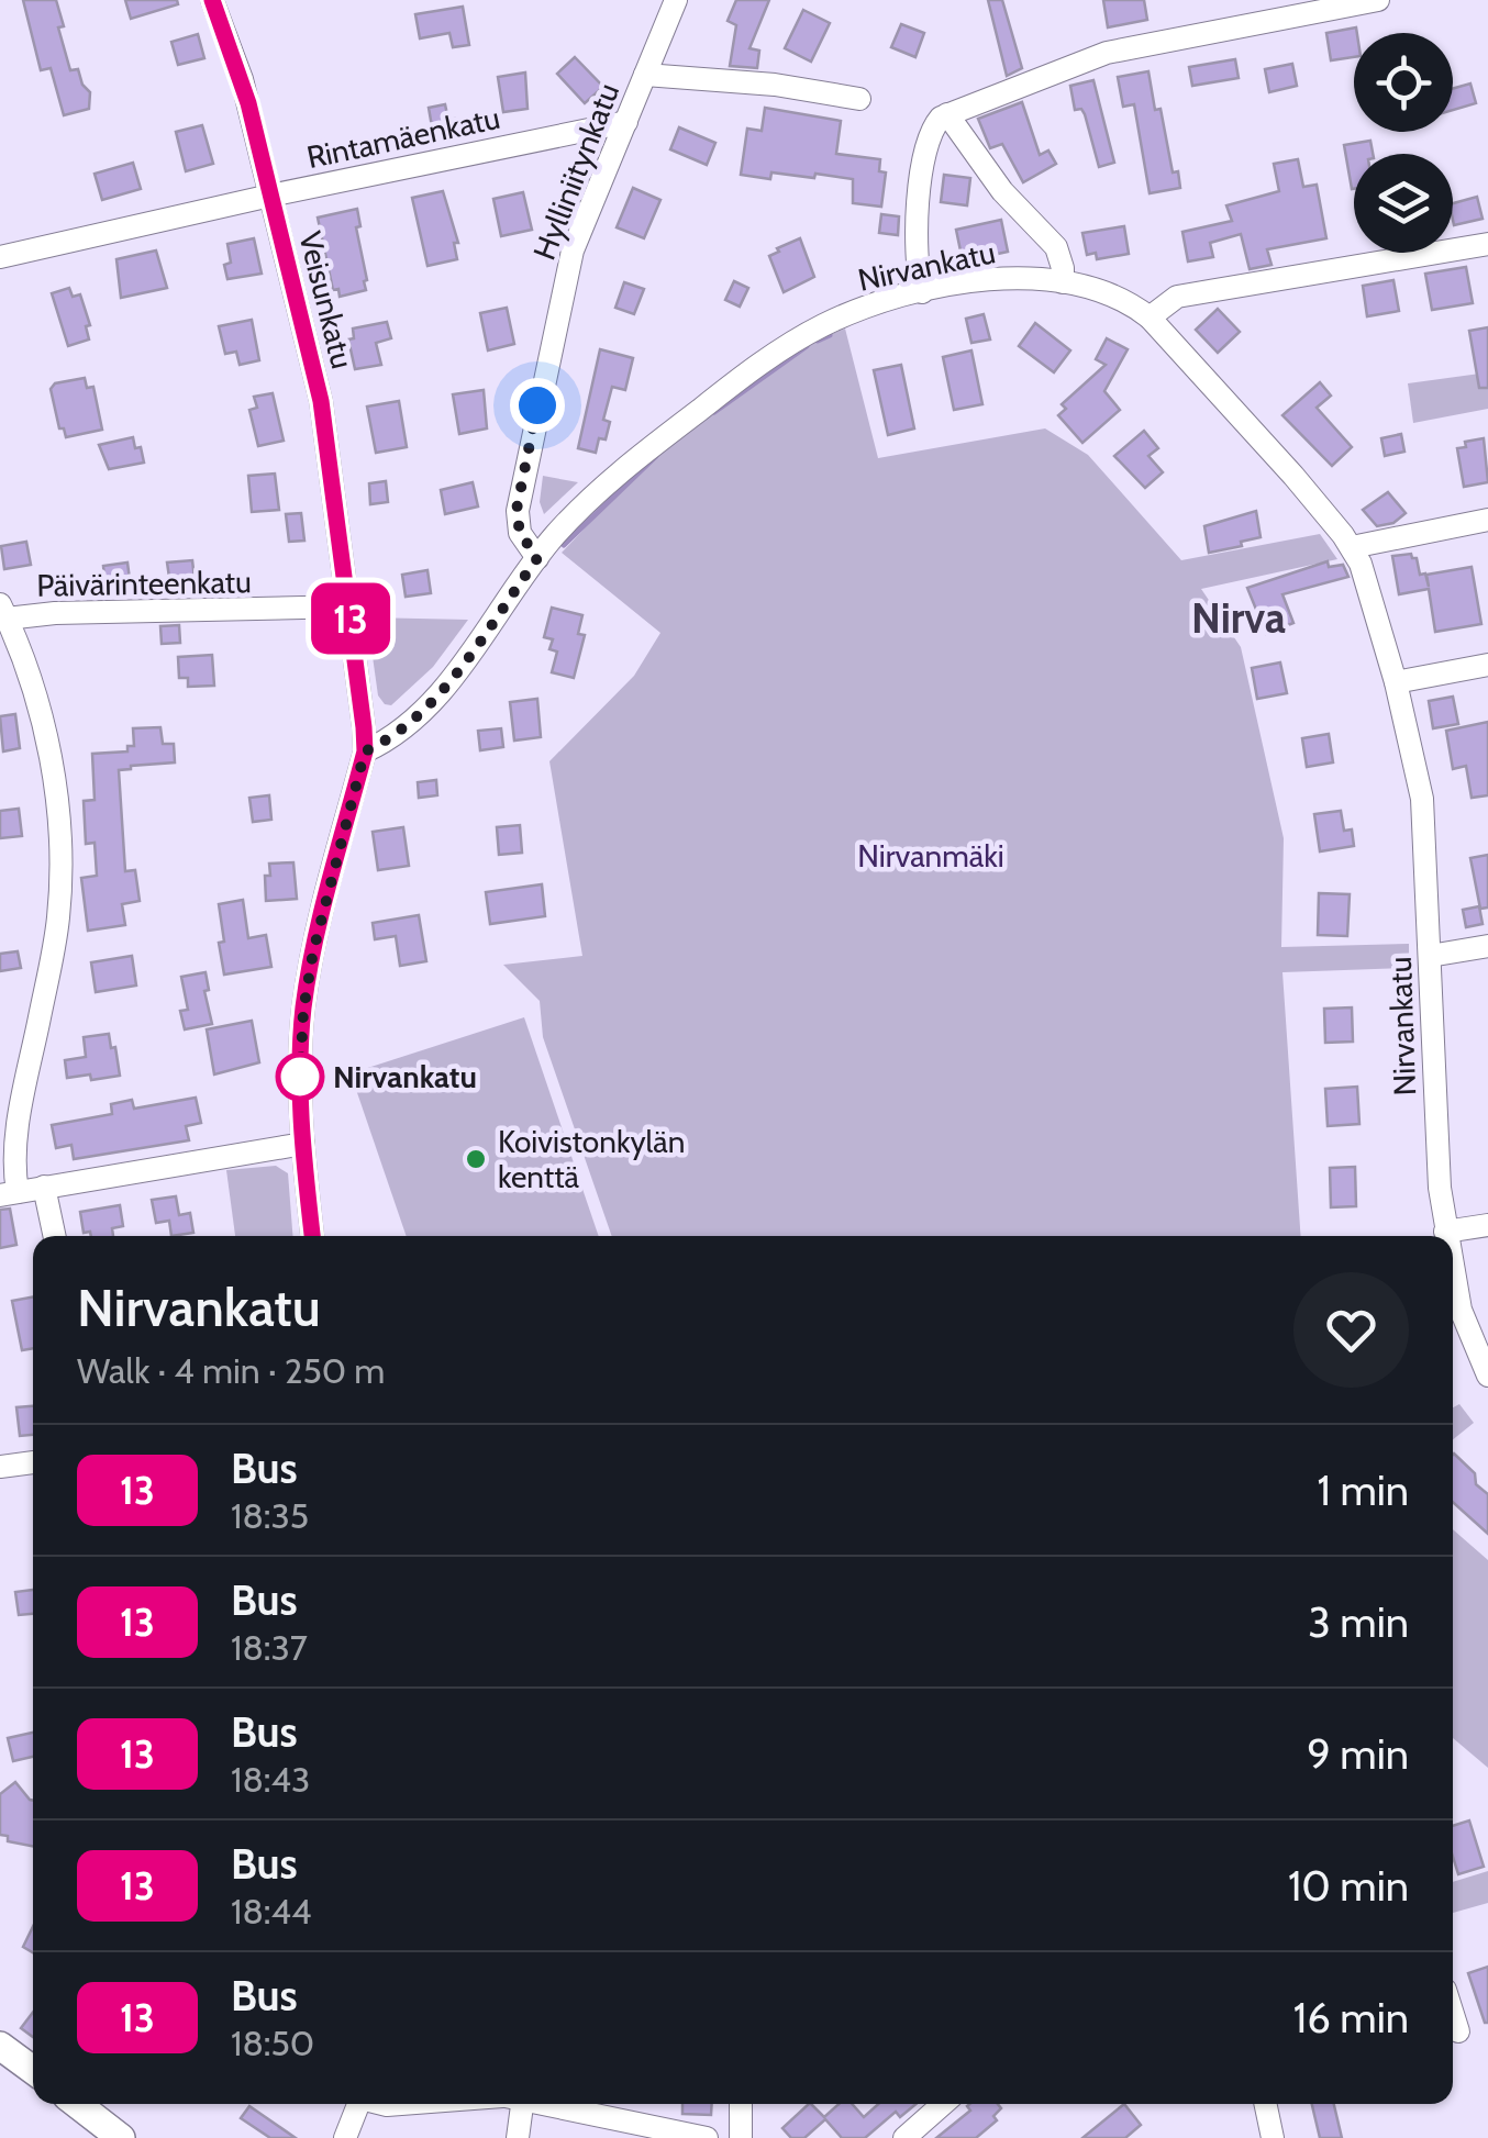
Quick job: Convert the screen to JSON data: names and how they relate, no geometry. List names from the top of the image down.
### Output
{
  "streets": {
    "street": [
      "Rintamäenkatu",
      "Hylliniitynkatu",
      "Nirvankatu",
      "Veisunkatu",
      "Päivärinteenkatu"
    ]
  },
  "crossings": [
    ["Rintamäenkatu", "Hylliniitynkatu"],
    ["Rintamäenkatu", "Veisunkatu"],
    ["Hylliniitynkatu", "Nirvankatu"],
    ["Nirvankatu", "Veisunkatu"],
    ["Veisunkatu", "Päivärinteenkatu"]
  ],
  "districts": ["Nirva"],
  "parks": ["Nirvanmäki"],
  "places": ["Nirvankatu", "Koivistonkylän kenttä"],
  "lines": ["bus line 13"],
  "page": {
    "on_map": "13",
    "heading": ["Nirvankatu", "Walk · 4 min · 250 m"],
    "list": [
      {
        "mark": "13",
        "name": "Bus",
        "note": "18:35",
        "value": "1 min"
      },
      {
        "mark": "13",
        "name": "Bus",
        "note": "18:37",
        "value": "3 min"
      },
      {
        "mark": "13",
        "name": "Bus",
        "note": "18:43",
        "value": "9 min"
      },
      {
        "mark": "13",
        "name": "Bus",
        "note": "18:44",
        "value": "10 min"
      },
      {
        "mark": "13",
        "name": "Bus",
        "note": "18:50",
        "value": "16 min"
      }
    ]
  }
}
